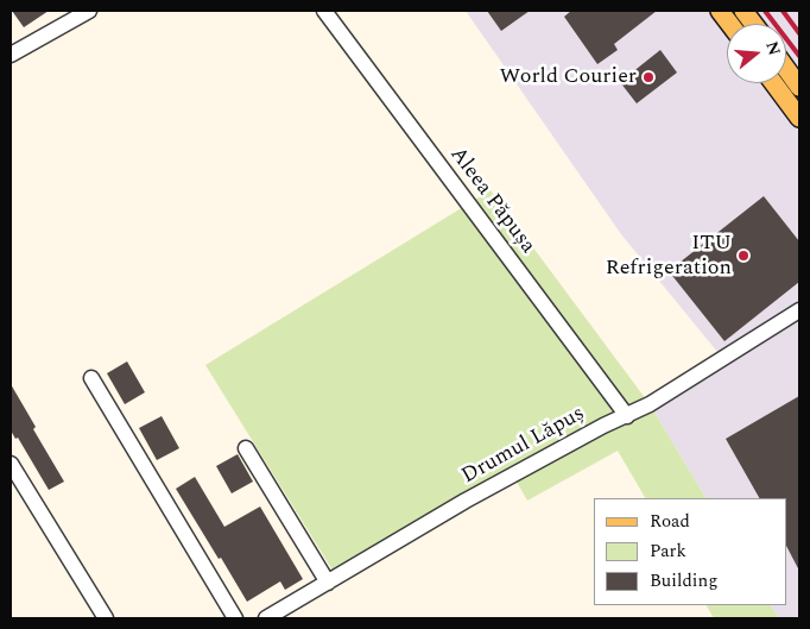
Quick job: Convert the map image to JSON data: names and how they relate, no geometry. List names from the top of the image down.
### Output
{
  "streets": {
    "street": ["Aleea Păpușa", "Drumul Lăpuș"]
  },
  "crossings": [
    ["Aleea Păpușa", "Drumul Lăpuș"]
  ],
  "places": ["World Courier", "ITU Refrigeration"],
  "legend": ["Road", "Park", "Building"],
  "north": "right"
}
